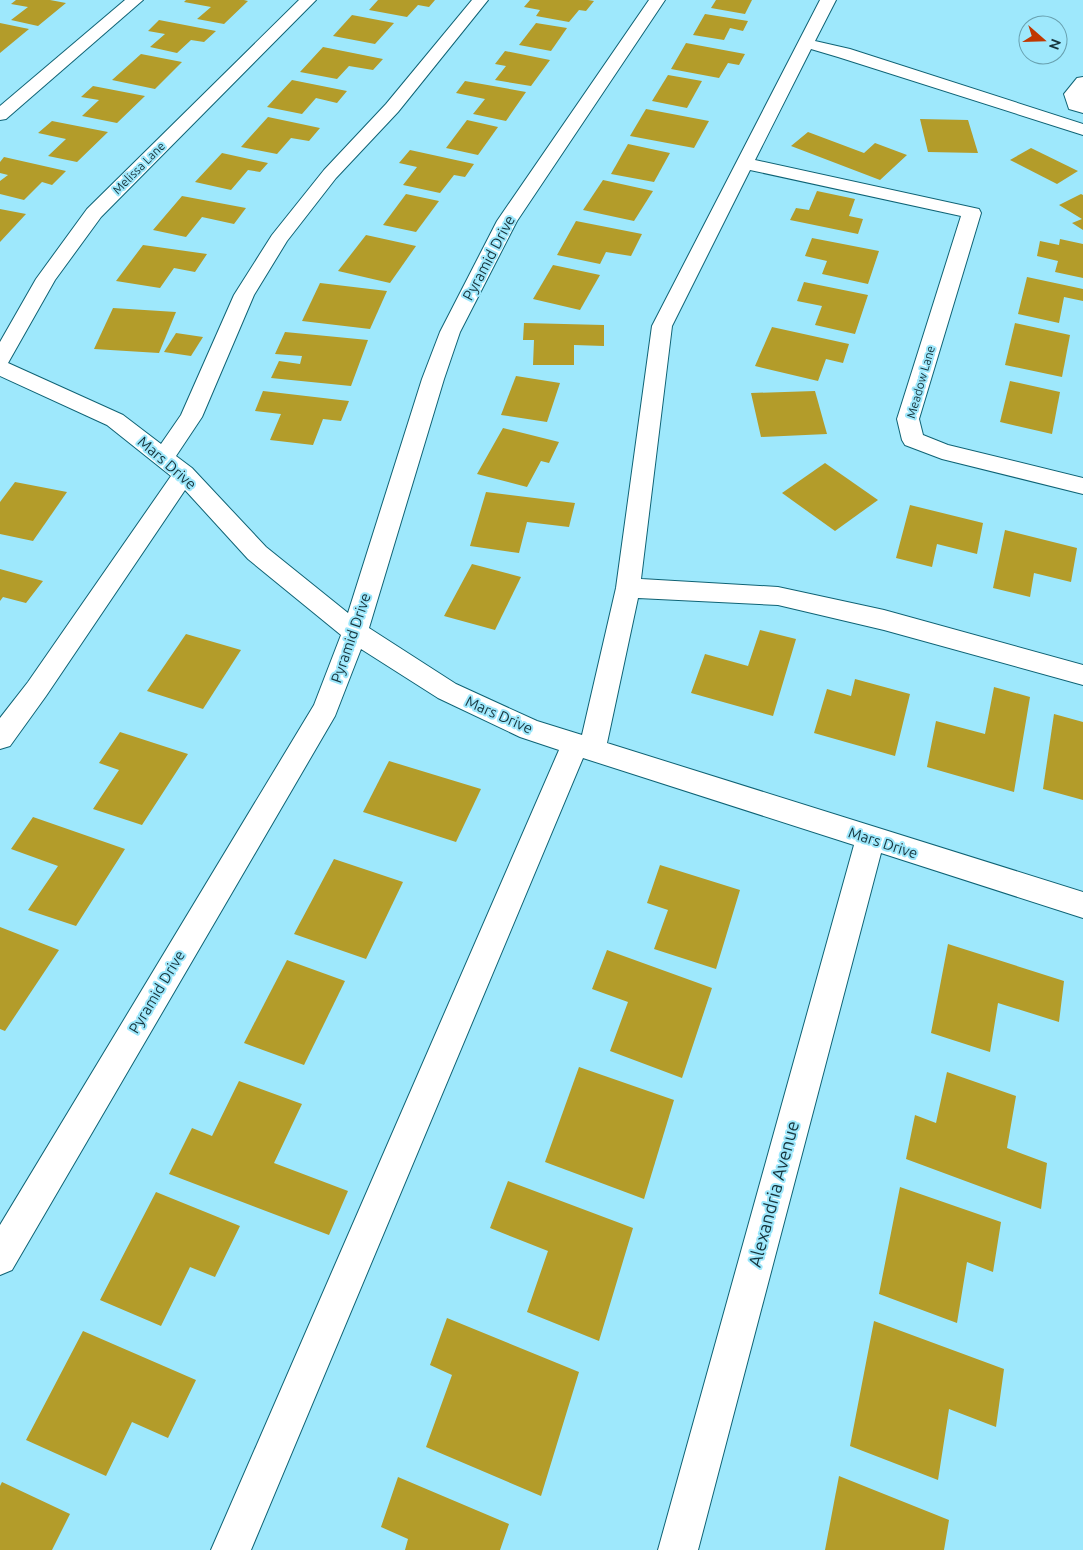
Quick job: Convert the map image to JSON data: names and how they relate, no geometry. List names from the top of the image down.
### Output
{
  "streets": {
    "street": [
      "Melissa Lane",
      "Pyramid Drive",
      "Meadow Lane",
      "Mars Drive",
      "Alexandria Avenue"
    ]
  },
  "crossings": [
    ["Pyramid Drive", "Mars Drive"],
    ["Mars Drive", "Alexandria Avenue"]
  ],
  "north": "right"
}
